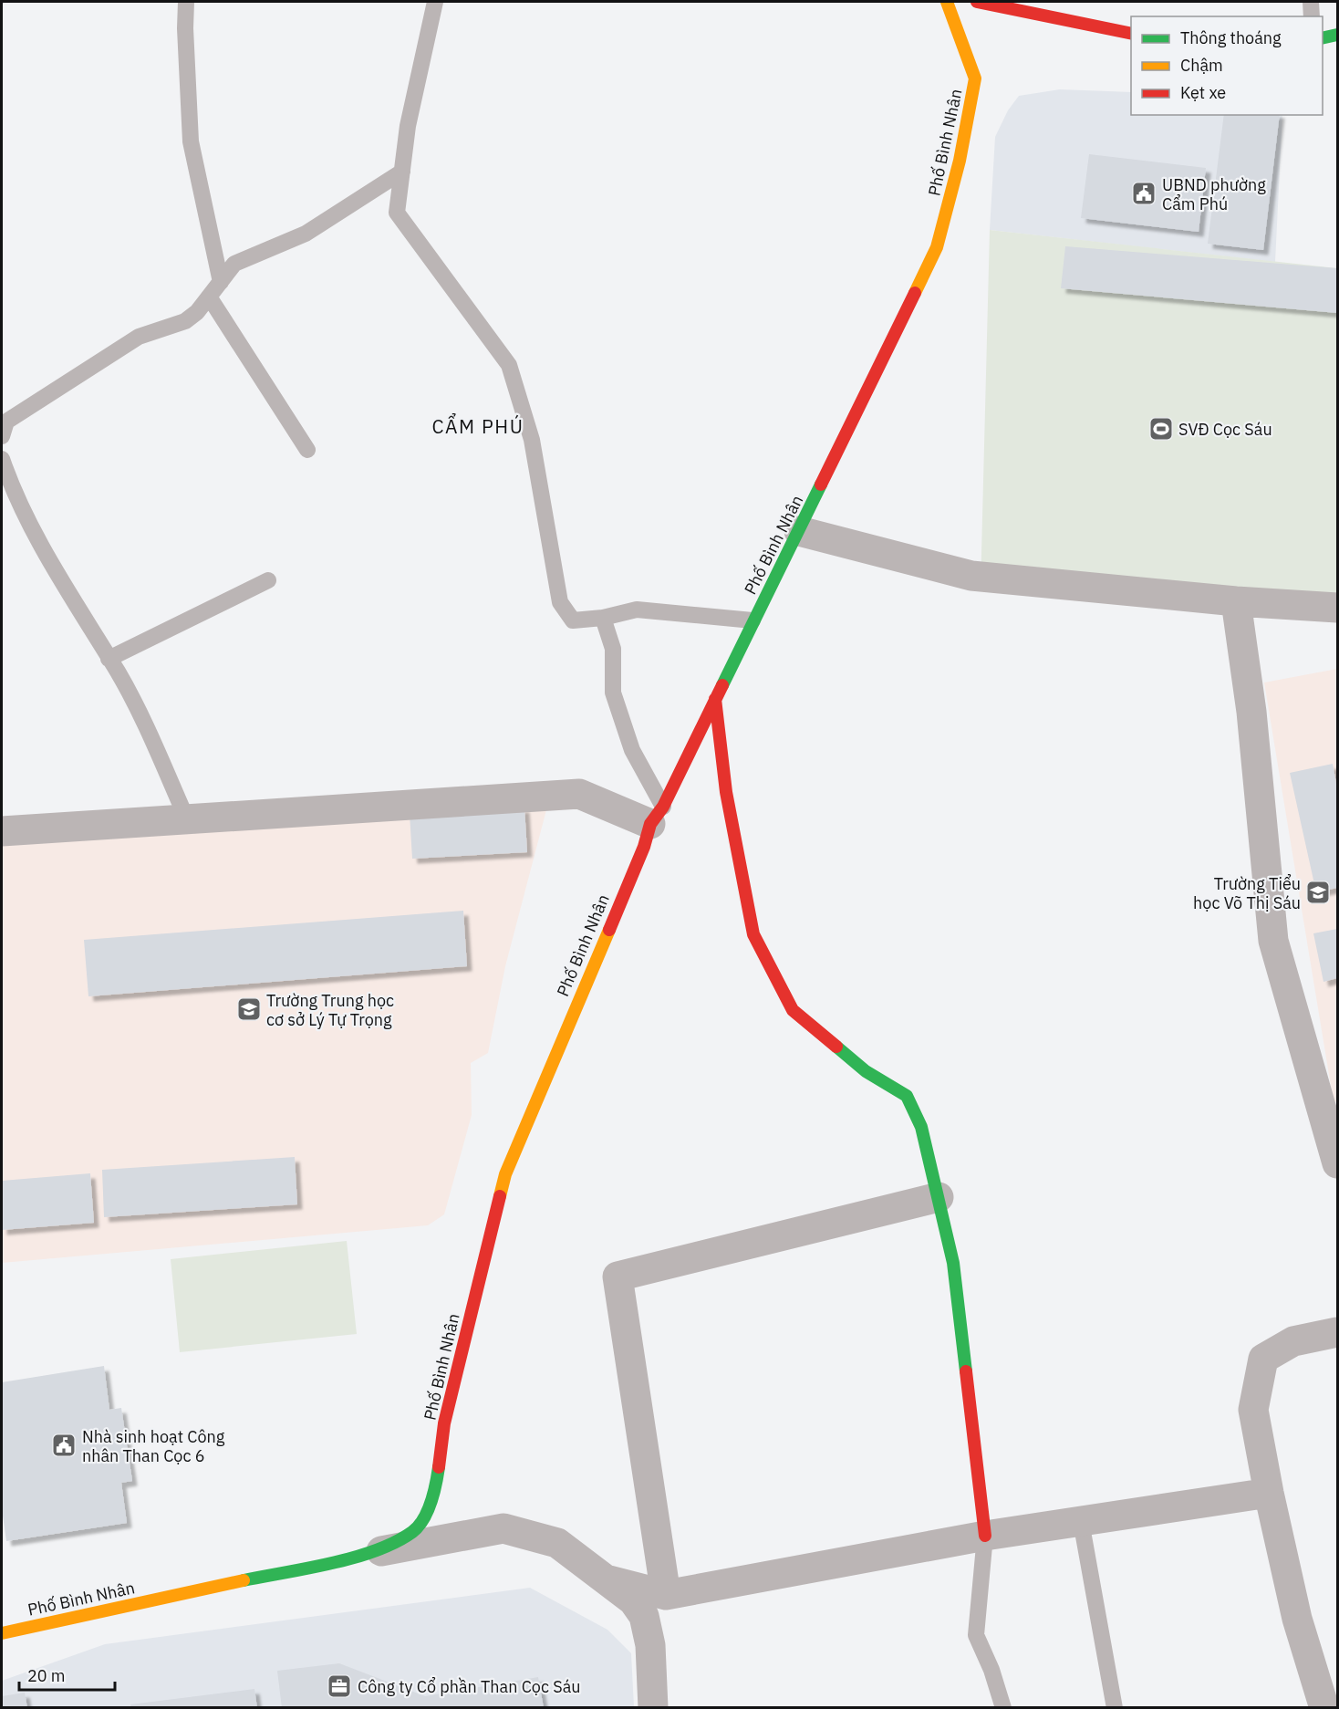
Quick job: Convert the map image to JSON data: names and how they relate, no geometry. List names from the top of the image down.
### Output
{
  "streets": {
    "street": ["Phố Bình Nhân"]
  },
  "districts": ["CẨM PHÚ"],
  "places": {
    "public building": ["UBND phường Cẩm Phú", "Nhà sinh hoạt Công nhân Than Cọc 6"],
    "sports": ["SVĐ Cọc Sáu"],
    "school or university": ["Trường Tiểu học Võ Thị Sáu", "Trường Trung học cơ sở Lý Tự Trọng"],
    "office": ["Công ty Cổ phần Than Cọc Sáu"]
  },
  "legend": ["Thông thoáng", "Chậm", "Kẹt xe"],
  "scale_bar": "20 m"
}
